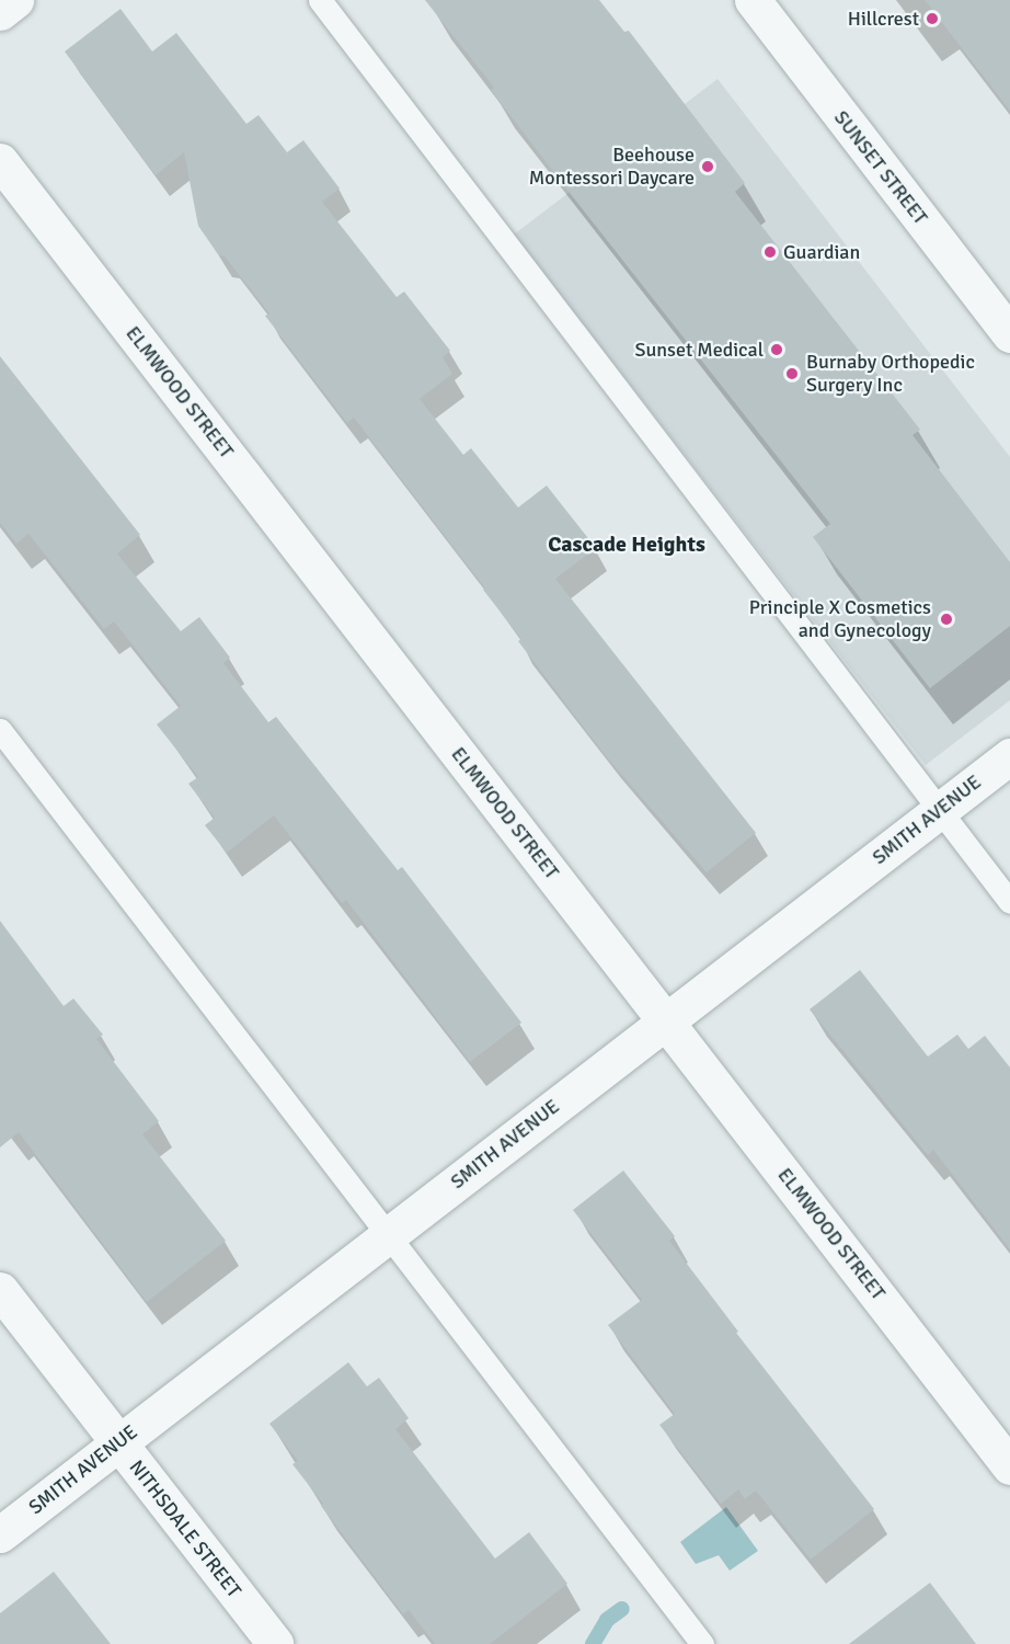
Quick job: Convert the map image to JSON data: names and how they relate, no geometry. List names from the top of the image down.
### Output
{
  "streets": {
    "street": [
      "SUNSET STREET",
      "ELMWOOD STREET",
      "SMITH AVENUE",
      "NITHSDALE STREET"
    ]
  },
  "crossings": [
    ["ELMWOOD STREET", "SMITH AVENUE"],
    ["SMITH AVENUE", "NITHSDALE STREET"]
  ],
  "districts": ["Cascade Heights"],
  "places": [
    "Hillcrest",
    "Beehouse Montessori Daycare",
    "Guardian",
    "Sunset Medical",
    "Burnaby Orthopedic Surgery Inc",
    "Principle X Cosmetics and Gynecology"
  ]
}
